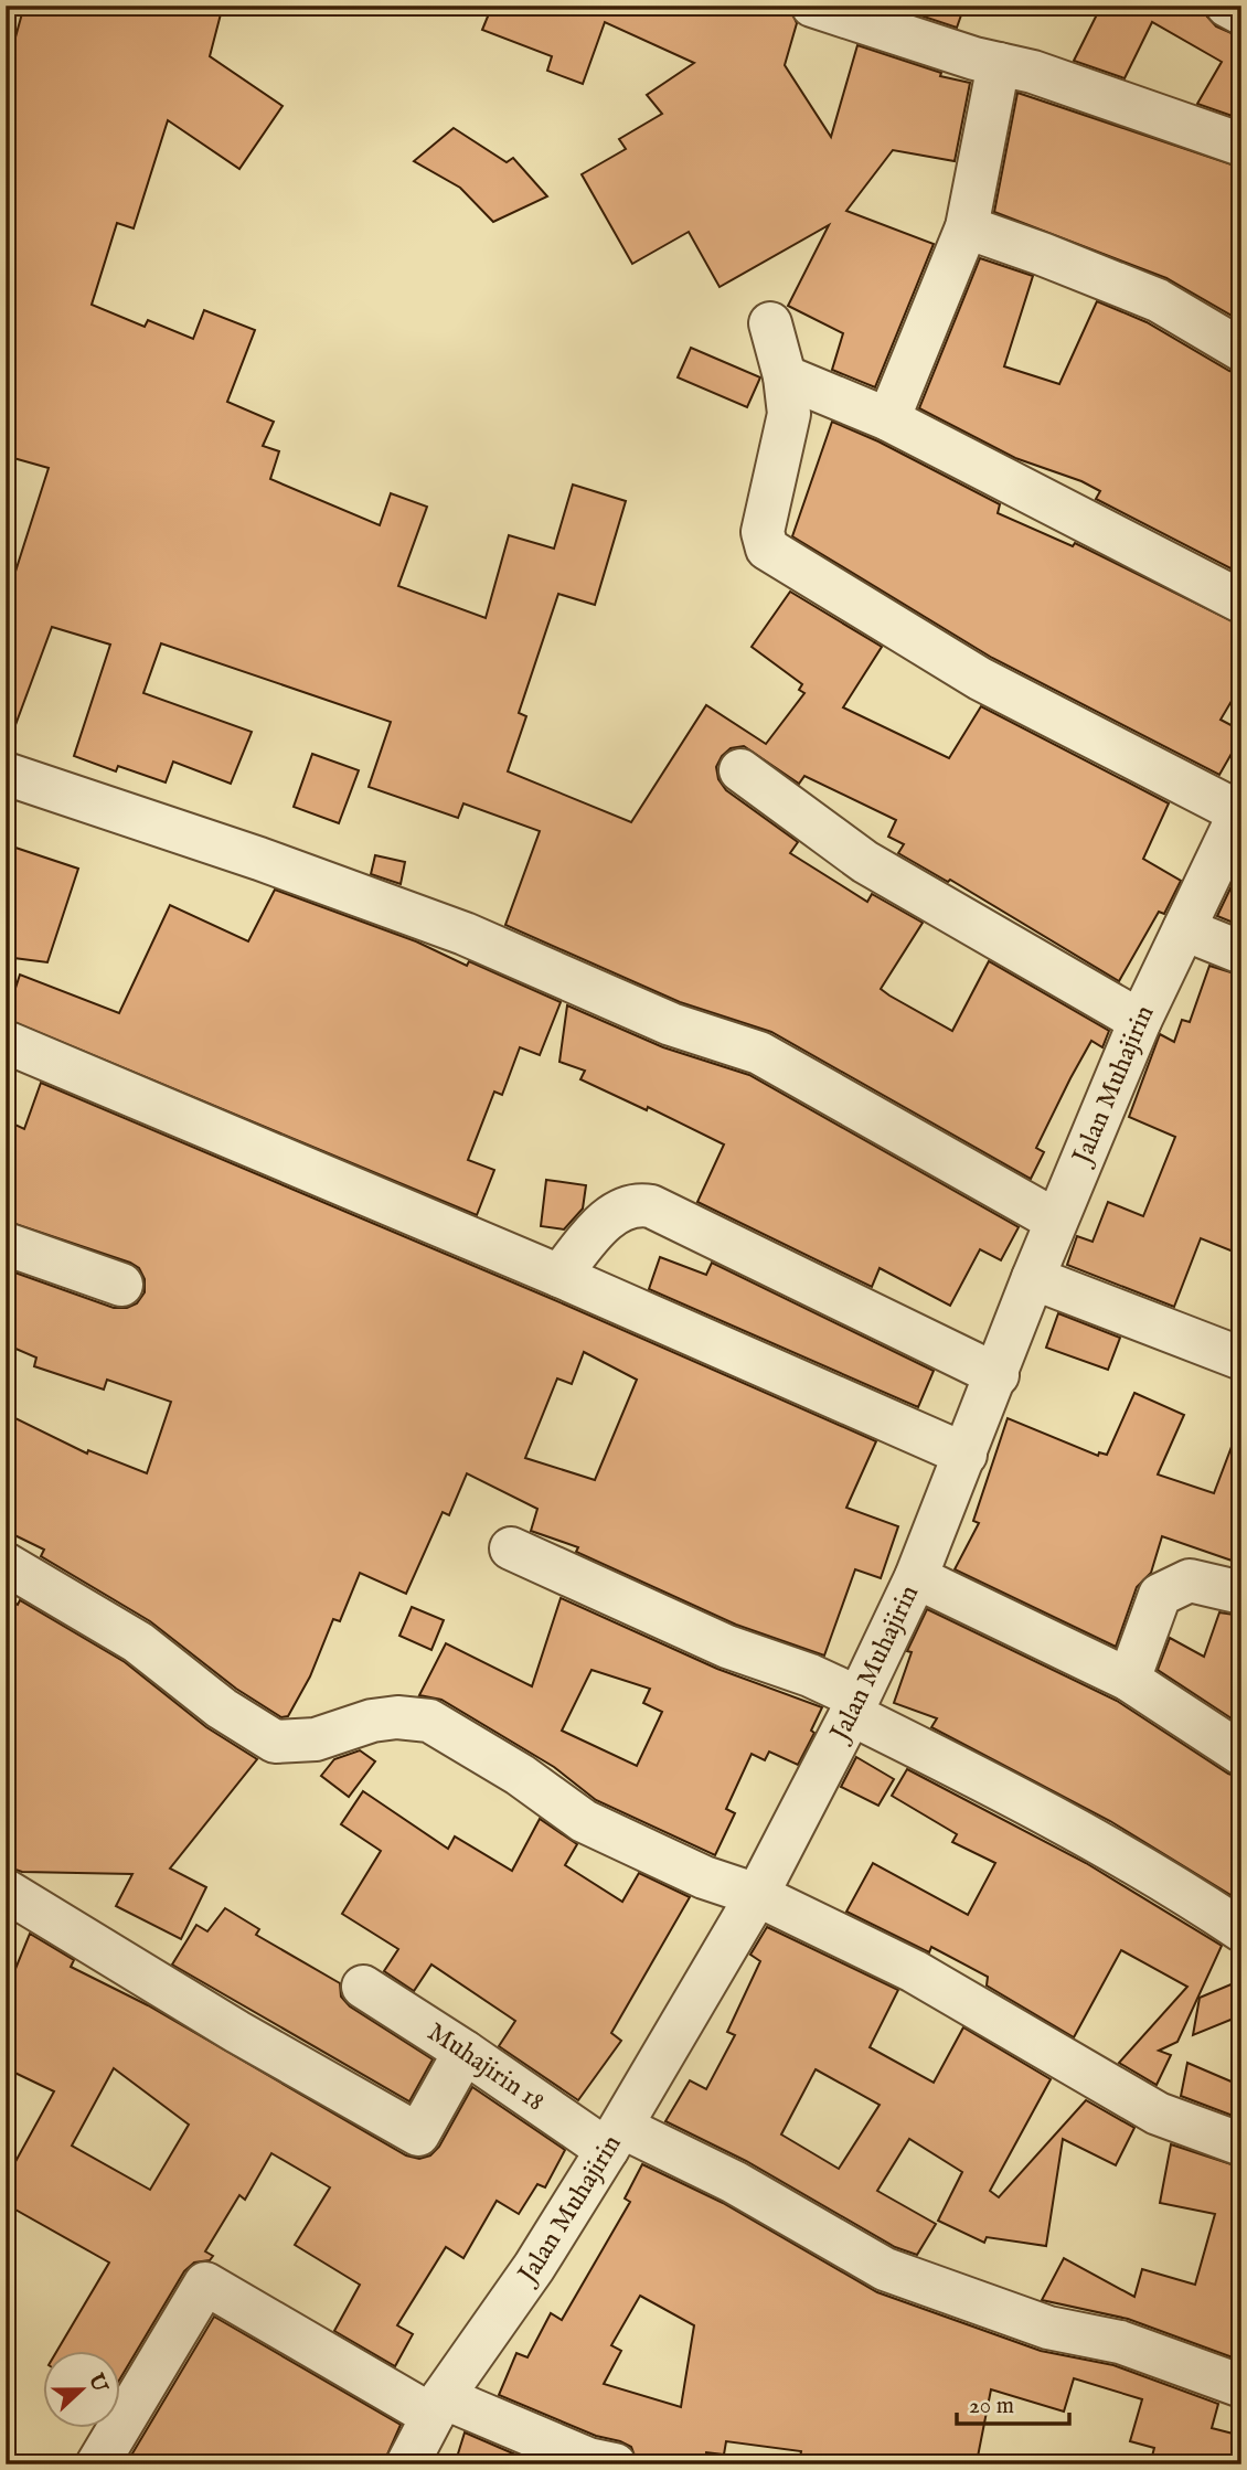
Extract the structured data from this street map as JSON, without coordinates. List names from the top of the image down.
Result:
{
  "streets": {
    "street": ["Jalan Muhajirin", "Muhajirin 18"]
  },
  "crossings": [
    ["Jalan Muhajirin", "Muhajirin 18"]
  ],
  "scale_bar": "20 m",
  "north": "right"
}
